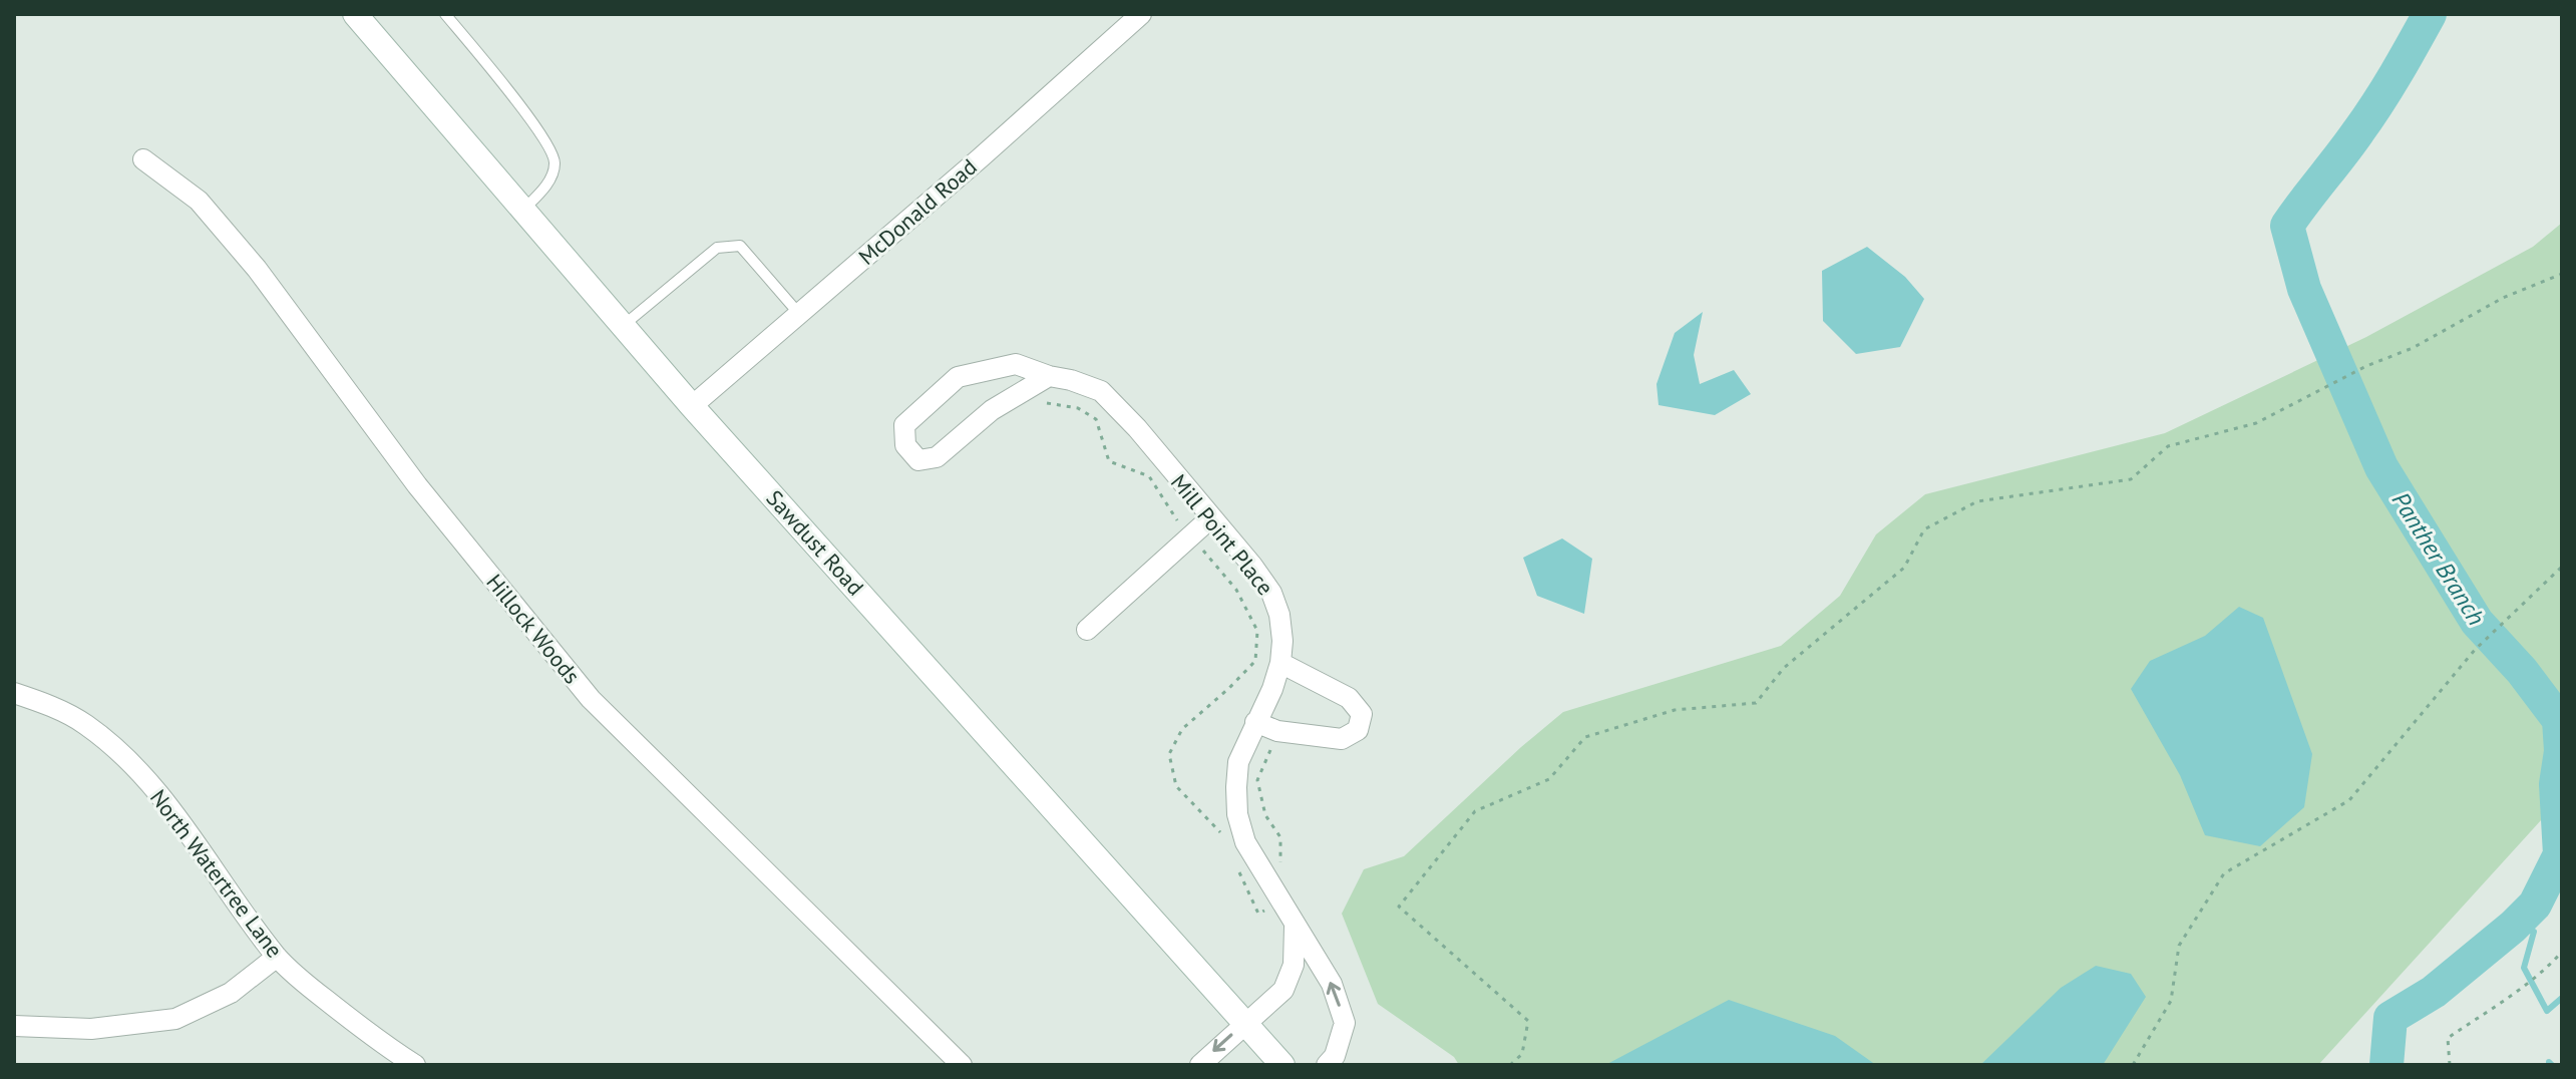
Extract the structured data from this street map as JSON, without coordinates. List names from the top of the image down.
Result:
{
  "streets": {
    "street": [
      "McDonald Road",
      "Mill Point Place",
      "Sawdust Road",
      "Hillock Woods",
      "North Watertree Lane"
    ]
  },
  "crossings": [
    ["McDonald Road", "Sawdust Road"]
  ],
  "water": ["Panther Branch"]
}
